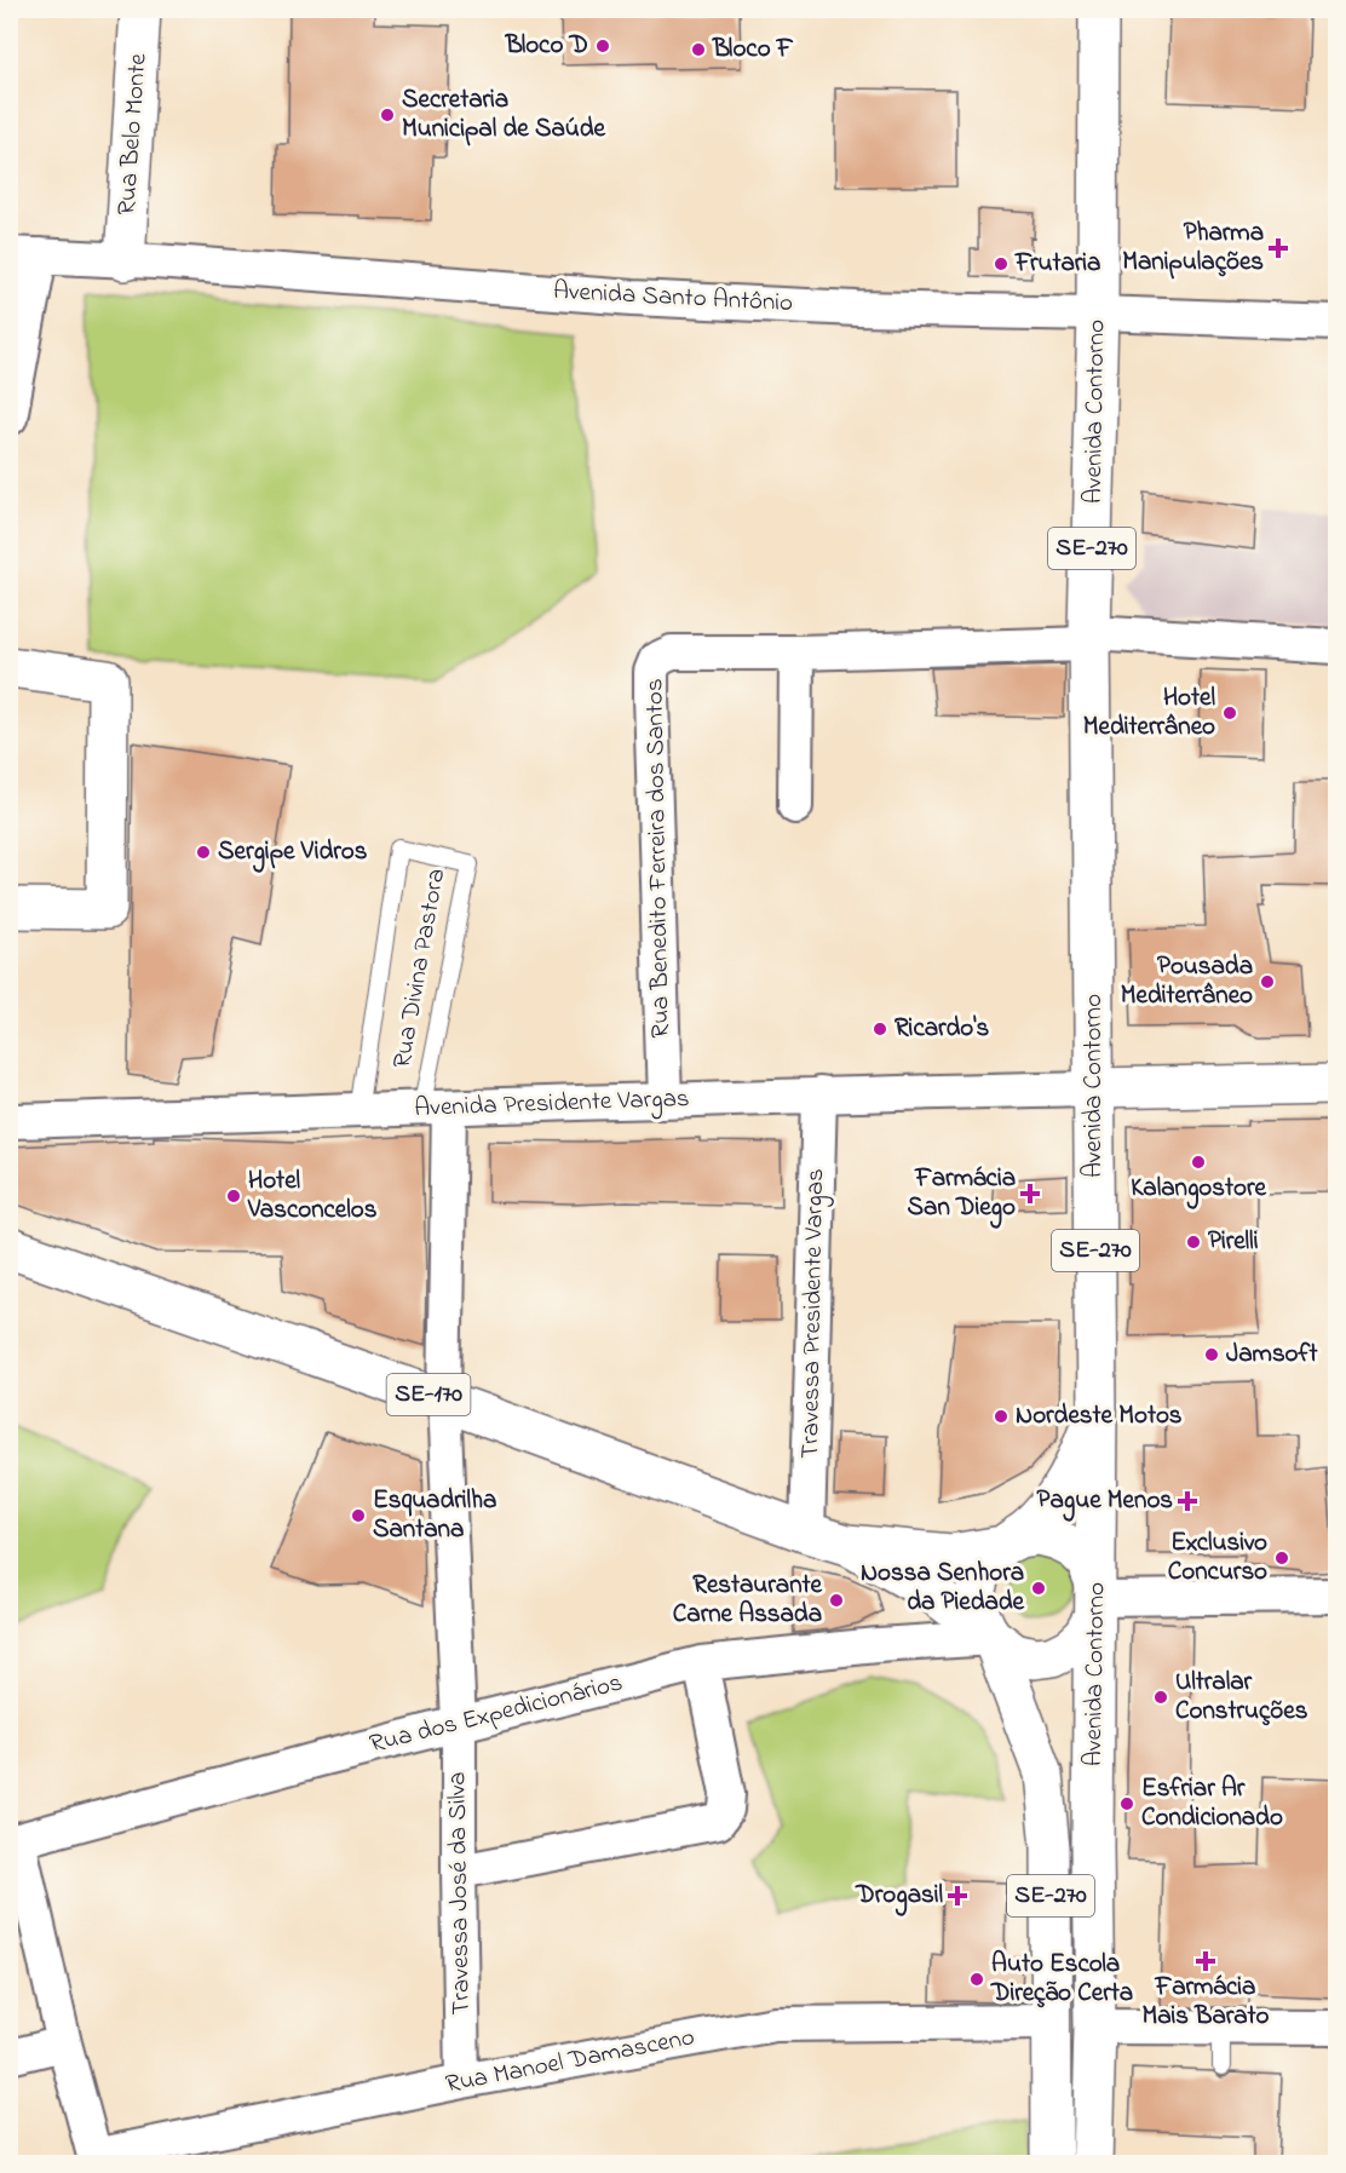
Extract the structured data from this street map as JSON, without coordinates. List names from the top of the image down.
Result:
{
  "streets": {
    "main road": [
      "Rua Belo Monte",
      "Avenida Contorno",
      "SE-270",
      "SE-170"
    ],
    "street": [
      "Avenida Santo Antônio",
      "Rua Benedito Ferreira dos Santos",
      "Avenida Presidente Vargas",
      "Travessa Presidente Vargas",
      "Rua dos Expedicionários",
      "Travessa José da Silva",
      "Rua Manoel Damasceno"
    ],
    "lane": ["Rua Divina Pastora"]
  },
  "crossings": [
    ["Rua Belo Monte", "Avenida Santo Antônio"],
    ["Avenida Santo Antônio", "Avenida Contorno"],
    ["Avenida Contorno", "Rua Benedito Ferreira dos Santos"],
    ["Avenida Contorno", "Avenida Presidente Vargas"],
    ["Avenida Contorno", "Rua dos Expedicionários"],
    ["Avenida Contorno", "Rua Manoel Damasceno"],
    ["Rua Benedito Ferreira dos Santos", "Avenida Presidente Vargas"],
    ["Rua Divina Pastora", "Avenida Presidente Vargas"],
    ["Rua Divina Pastora", "Travessa José da Silva"],
    ["Avenida Presidente Vargas", "Travessa Presidente Vargas"],
    ["Avenida Presidente Vargas", "Travessa José da Silva"],
    ["Travessa Presidente Vargas", "SE-170"],
    ["SE-170", "Travessa José da Silva"],
    ["Rua dos Expedicionários", "Travessa José da Silva"],
    ["Travessa José da Silva", "Rua Manoel Damasceno"]
  ],
  "places": {
    "other": [
      "Bloco D",
      "Bloco F",
      "Secretaria Municipal de Saúde",
      "Frutaria",
      "Hotel Mediterrâneo",
      "Sergipe Vidros",
      "Pousada Mediterrâneo",
      "Ricardo's",
      "Kalangostore",
      "Hotel Vasconcelos",
      "Pirelli",
      "Jamsoft",
      "Nordeste Motos",
      "Esquadrilha Santana",
      "Exclusivo Concurso",
      "Nossa Senhora da Piedade",
      "Restaurante Carne Assada",
      "Ultralar Construções",
      "Esfriar Ar Condicionado",
      "Auto Escola Direção Certa"
    ],
    "health": [
      "Pharma Manipulações",
      "Farmácia San Diego",
      "Pague Menos",
      "Drogasil",
      "Farmácia Mais Barato"
    ]
  }
}
